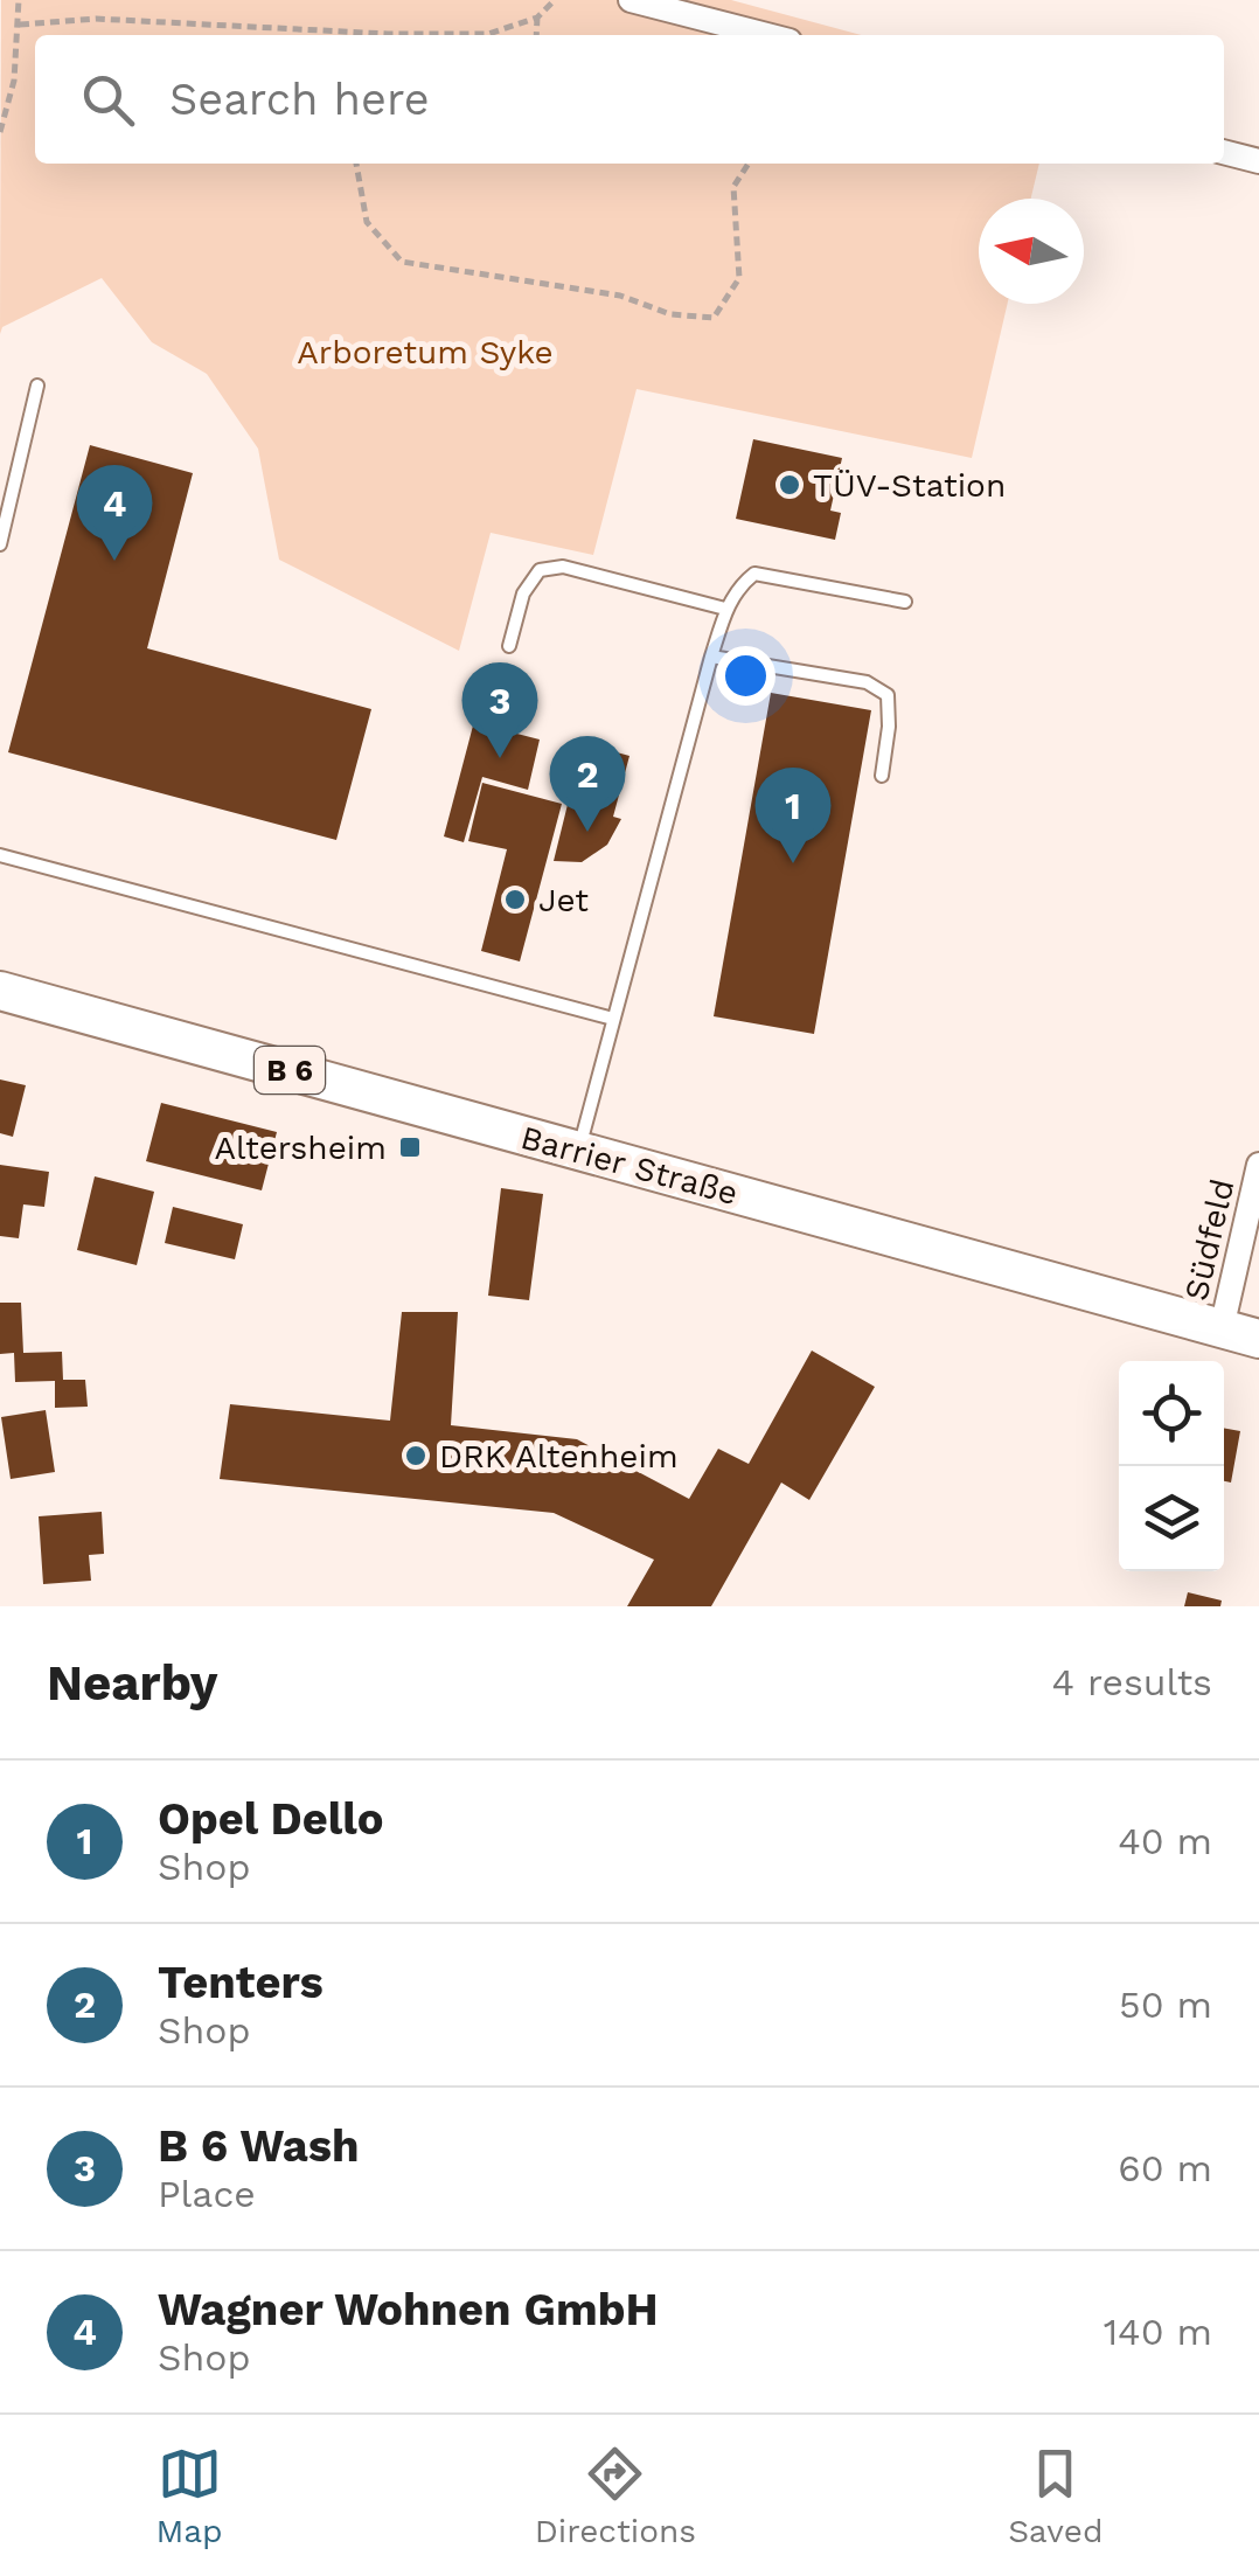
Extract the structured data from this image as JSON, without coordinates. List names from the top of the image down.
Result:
{
  "streets": {
    "main road": ["B 6", "Barrier Straße"],
    "street": ["Südfeld"]
  },
  "crossings": [
    ["Barrier Straße", "Südfeld"]
  ],
  "parks": ["Arboretum Syke"],
  "places": {
    "other": ["TÜV-Station", "Jet", "DRK Altenheim"],
    "transit": ["Altersheim"]
  },
  "north": "left",
  "page": {
    "search": "Search here",
    "pins": [
      "4",
      "3",
      "2",
      "1"
    ],
    "heading": ["Nearby", "4 results"],
    "list": [
      {
        "mark": "1",
        "name": "Opel Dello",
        "note": "Shop",
        "value": "40 m"
      },
      {
        "mark": "2",
        "name": "Tenters",
        "note": "Shop",
        "value": "50 m"
      },
      {
        "mark": "3",
        "name": "B 6 Wash",
        "note": "Place",
        "value": "60 m"
      },
      {
        "mark": "4",
        "name": "Wagner Wohnen GmbH",
        "note": "Shop",
        "value": "140 m"
      }
    ],
    "nav": ["Map", "Directions", "Saved"]
  }
}
